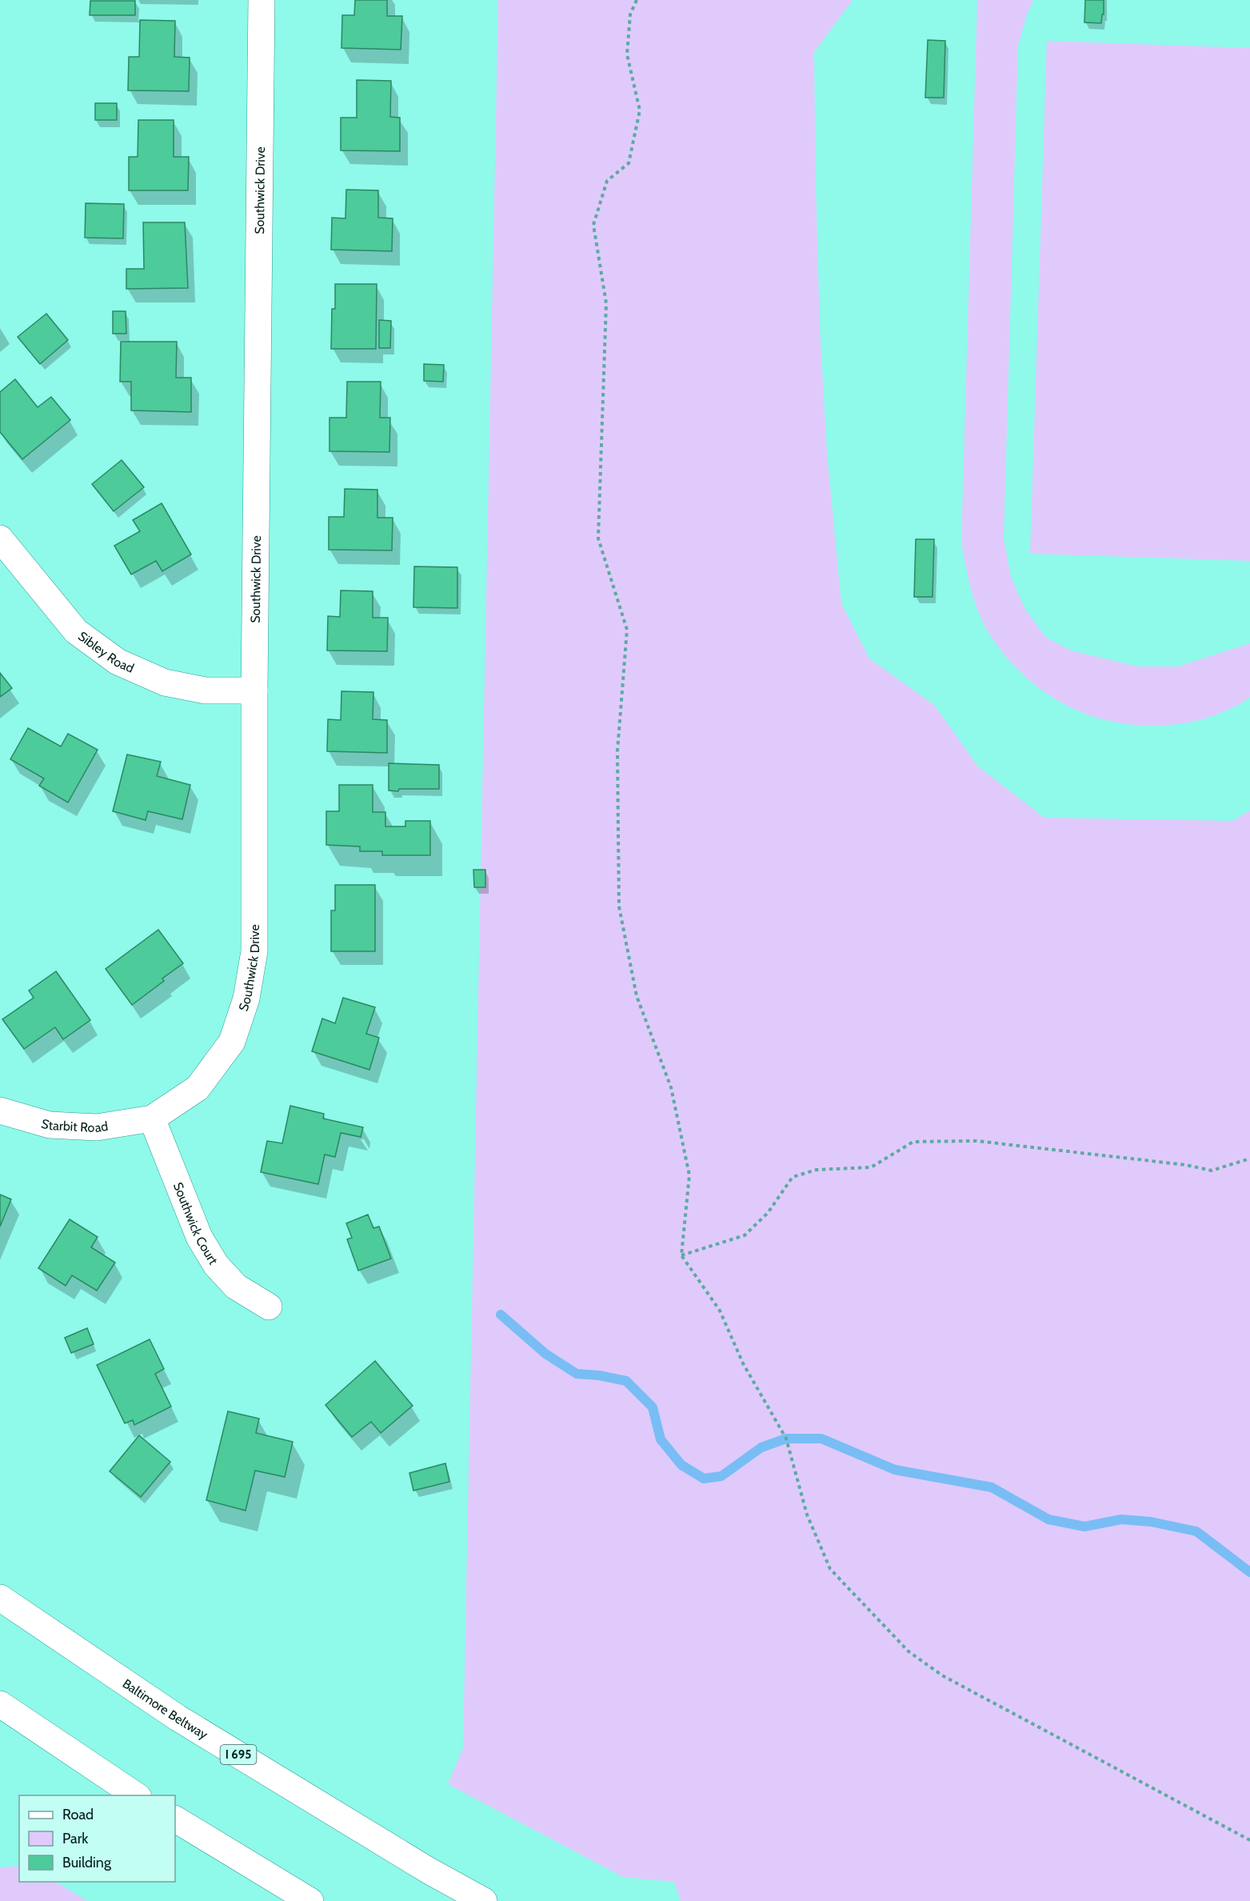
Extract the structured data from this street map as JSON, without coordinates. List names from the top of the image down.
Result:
{
  "streets": {
    "main road": [
      "Southwick Drive",
      "Sibley Road",
      "Starbit Road",
      "Southwick Court",
      "Baltimore Beltway",
      "I 695"
    ]
  },
  "crossings": [
    ["Southwick Drive", "Sibley Road"],
    ["Southwick Drive", "Starbit Road"],
    ["Southwick Drive", "Southwick Court"],
    ["Starbit Road", "Southwick Court"]
  ],
  "legend": ["Road", "Park", "Building"]
}
